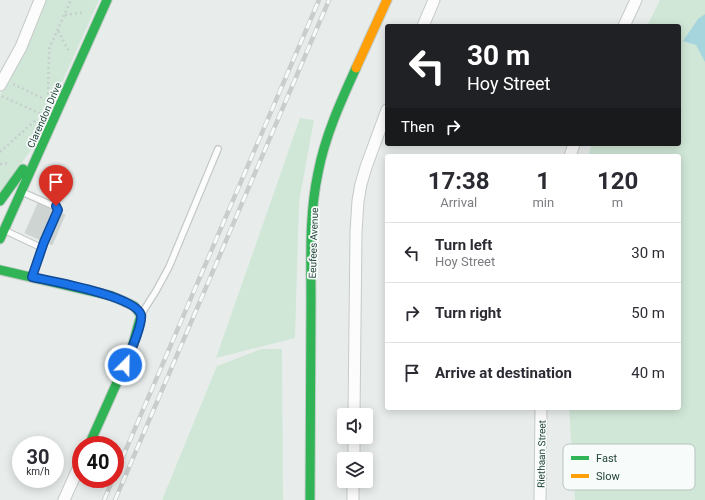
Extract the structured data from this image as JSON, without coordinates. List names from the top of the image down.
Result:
{
  "streets": {
    "street": ["Clarendon Drive", "Eeufees Avenue", "Riethaan Street"]
  },
  "legend": ["Fast", "Slow"],
  "page": {
    "turn": ["30 m", "Hoy Street"],
    "then": "Then",
    "eta": [
      "17:38",
      "Arrival",
      "1",
      "min",
      "120",
      "m"
    ],
    "list": [
      {
        "name": "Turn left",
        "note": "Hoy Street",
        "value": "30 m"
      },
      {
        "name": "Turn right",
        "value": "50 m"
      },
      {
        "name": "Arrive at destination",
        "value": "40 m"
      }
    ],
    "speed": "30 km/h",
    "limit": "40"
  }
}
